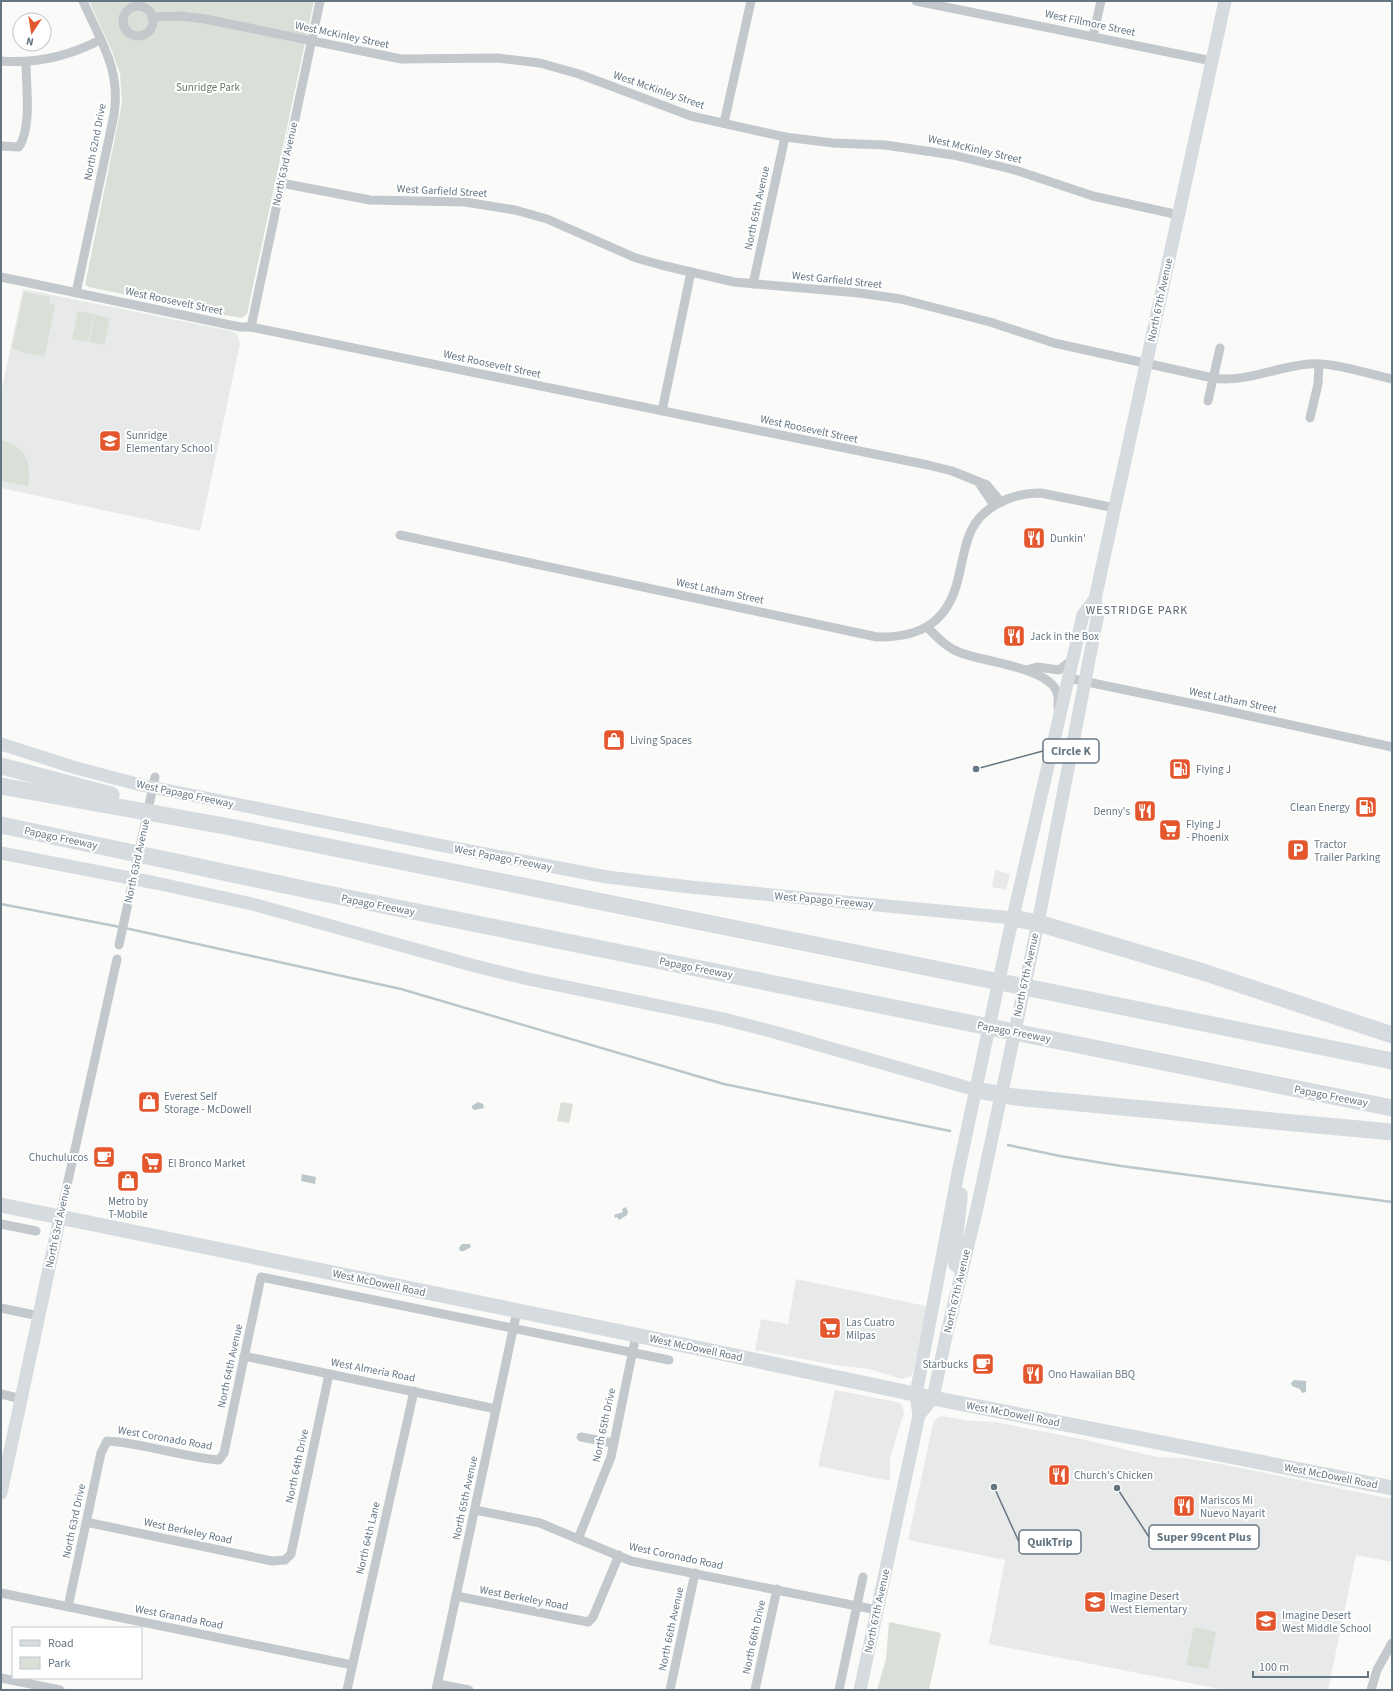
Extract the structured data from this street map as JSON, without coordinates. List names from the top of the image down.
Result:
{
  "streets": {
    "highway": ["Papago Freeway"],
    "main road": [
      "North 63rd Avenue",
      "North 67th Avenue",
      "West Papago Freeway",
      "West McDowell Road"
    ],
    "street": [
      "West Fillmore Street",
      "West McKinley Street",
      "North 62nd Drive",
      "West Garfield Street",
      "North 65th Avenue",
      "West Roosevelt Street",
      "West Latham Street",
      "North 64th Avenue",
      "West Almeria Road",
      "North 65th Drive",
      "West Coronado Road",
      "North 64th Drive",
      "North 63rd Drive",
      "West Berkeley Road",
      "North 64th Lane",
      "West Granada Road",
      "North 66th Avenue",
      "North 66th Drive"
    ]
  },
  "crossings": [
    ["West Fillmore Street", "North 67th Avenue"],
    ["West McKinley Street", "North 63rd Avenue"],
    ["West McKinley Street", "North 65th Avenue"],
    ["West McKinley Street", "North 67th Avenue"],
    ["North 62nd Drive", "West Roosevelt Street"],
    ["North 63rd Avenue", "West Garfield Street"],
    ["North 63rd Avenue", "West Roosevelt Street"],
    ["North 63rd Avenue", "West McDowell Road"],
    ["West Garfield Street", "North 65th Avenue"],
    ["West Garfield Street", "North 67th Avenue"],
    ["North 65th Avenue", "West McDowell Road"],
    ["North 65th Avenue", "West Almeria Road"],
    ["North 65th Avenue", "West Coronado Road"],
    ["North 65th Avenue", "West Berkeley Road"],
    ["North 67th Avenue", "West Latham Street"],
    ["North 67th Avenue", "West Papago Freeway"],
    ["North 67th Avenue", "West McDowell Road"],
    ["North 67th Avenue", "West Coronado Road"],
    ["West McDowell Road", "North 64th Avenue"],
    ["West McDowell Road", "North 65th Drive"],
    ["North 64th Avenue", "West Almeria Road"],
    ["North 64th Avenue", "West Coronado Road"],
    ["West Almeria Road", "North 64th Drive"],
    ["West Almeria Road", "North 64th Lane"],
    ["North 65th Drive", "West Coronado Road"],
    ["West Coronado Road", "North 63rd Drive"],
    ["West Coronado Road", "West Berkeley Road"],
    ["West Coronado Road", "North 66th Avenue"],
    ["West Coronado Road", "North 66th Drive"],
    ["North 64th Drive", "West Berkeley Road"],
    ["North 63rd Drive", "West Berkeley Road"],
    ["North 63rd Drive", "West Granada Road"],
    ["North 64th Lane", "West Granada Road"]
  ],
  "districts": ["WESTRIDGE PARK"],
  "parks": ["Sunridge Park"],
  "places": {
    "school or university": ["Sunridge Elementary School", "Imagine Desert West Elementary", "Imagine Desert West Middle School"],
    "restaurant": [
      "Dunkin'",
      "Jack in the Box",
      "Denny's",
      "Ono Hawaiian BBQ",
      "Church's Chicken",
      "Mariscos Mi Nuevo Nayarit"
    ],
    "shop": ["Living Spaces", "Everest Self Storage - McDowell", "Metro by T-Mobile"],
    "other": ["Circle K", "QuikTrip", "Super 99cent Plus"],
    "fuel station": ["Flying J", "Clean Energy"],
    "supermarket": ["Flying J - Phoenix", "El Bronco Market", "Las Cuatro Milpas"],
    "parking": ["Tractor Trailer Parking"],
    "cafe": ["Chuchulucos", "Starbucks"]
  },
  "legend": ["Road", "Park"],
  "scale_bar": "100 m",
  "north": "bottom"
}
